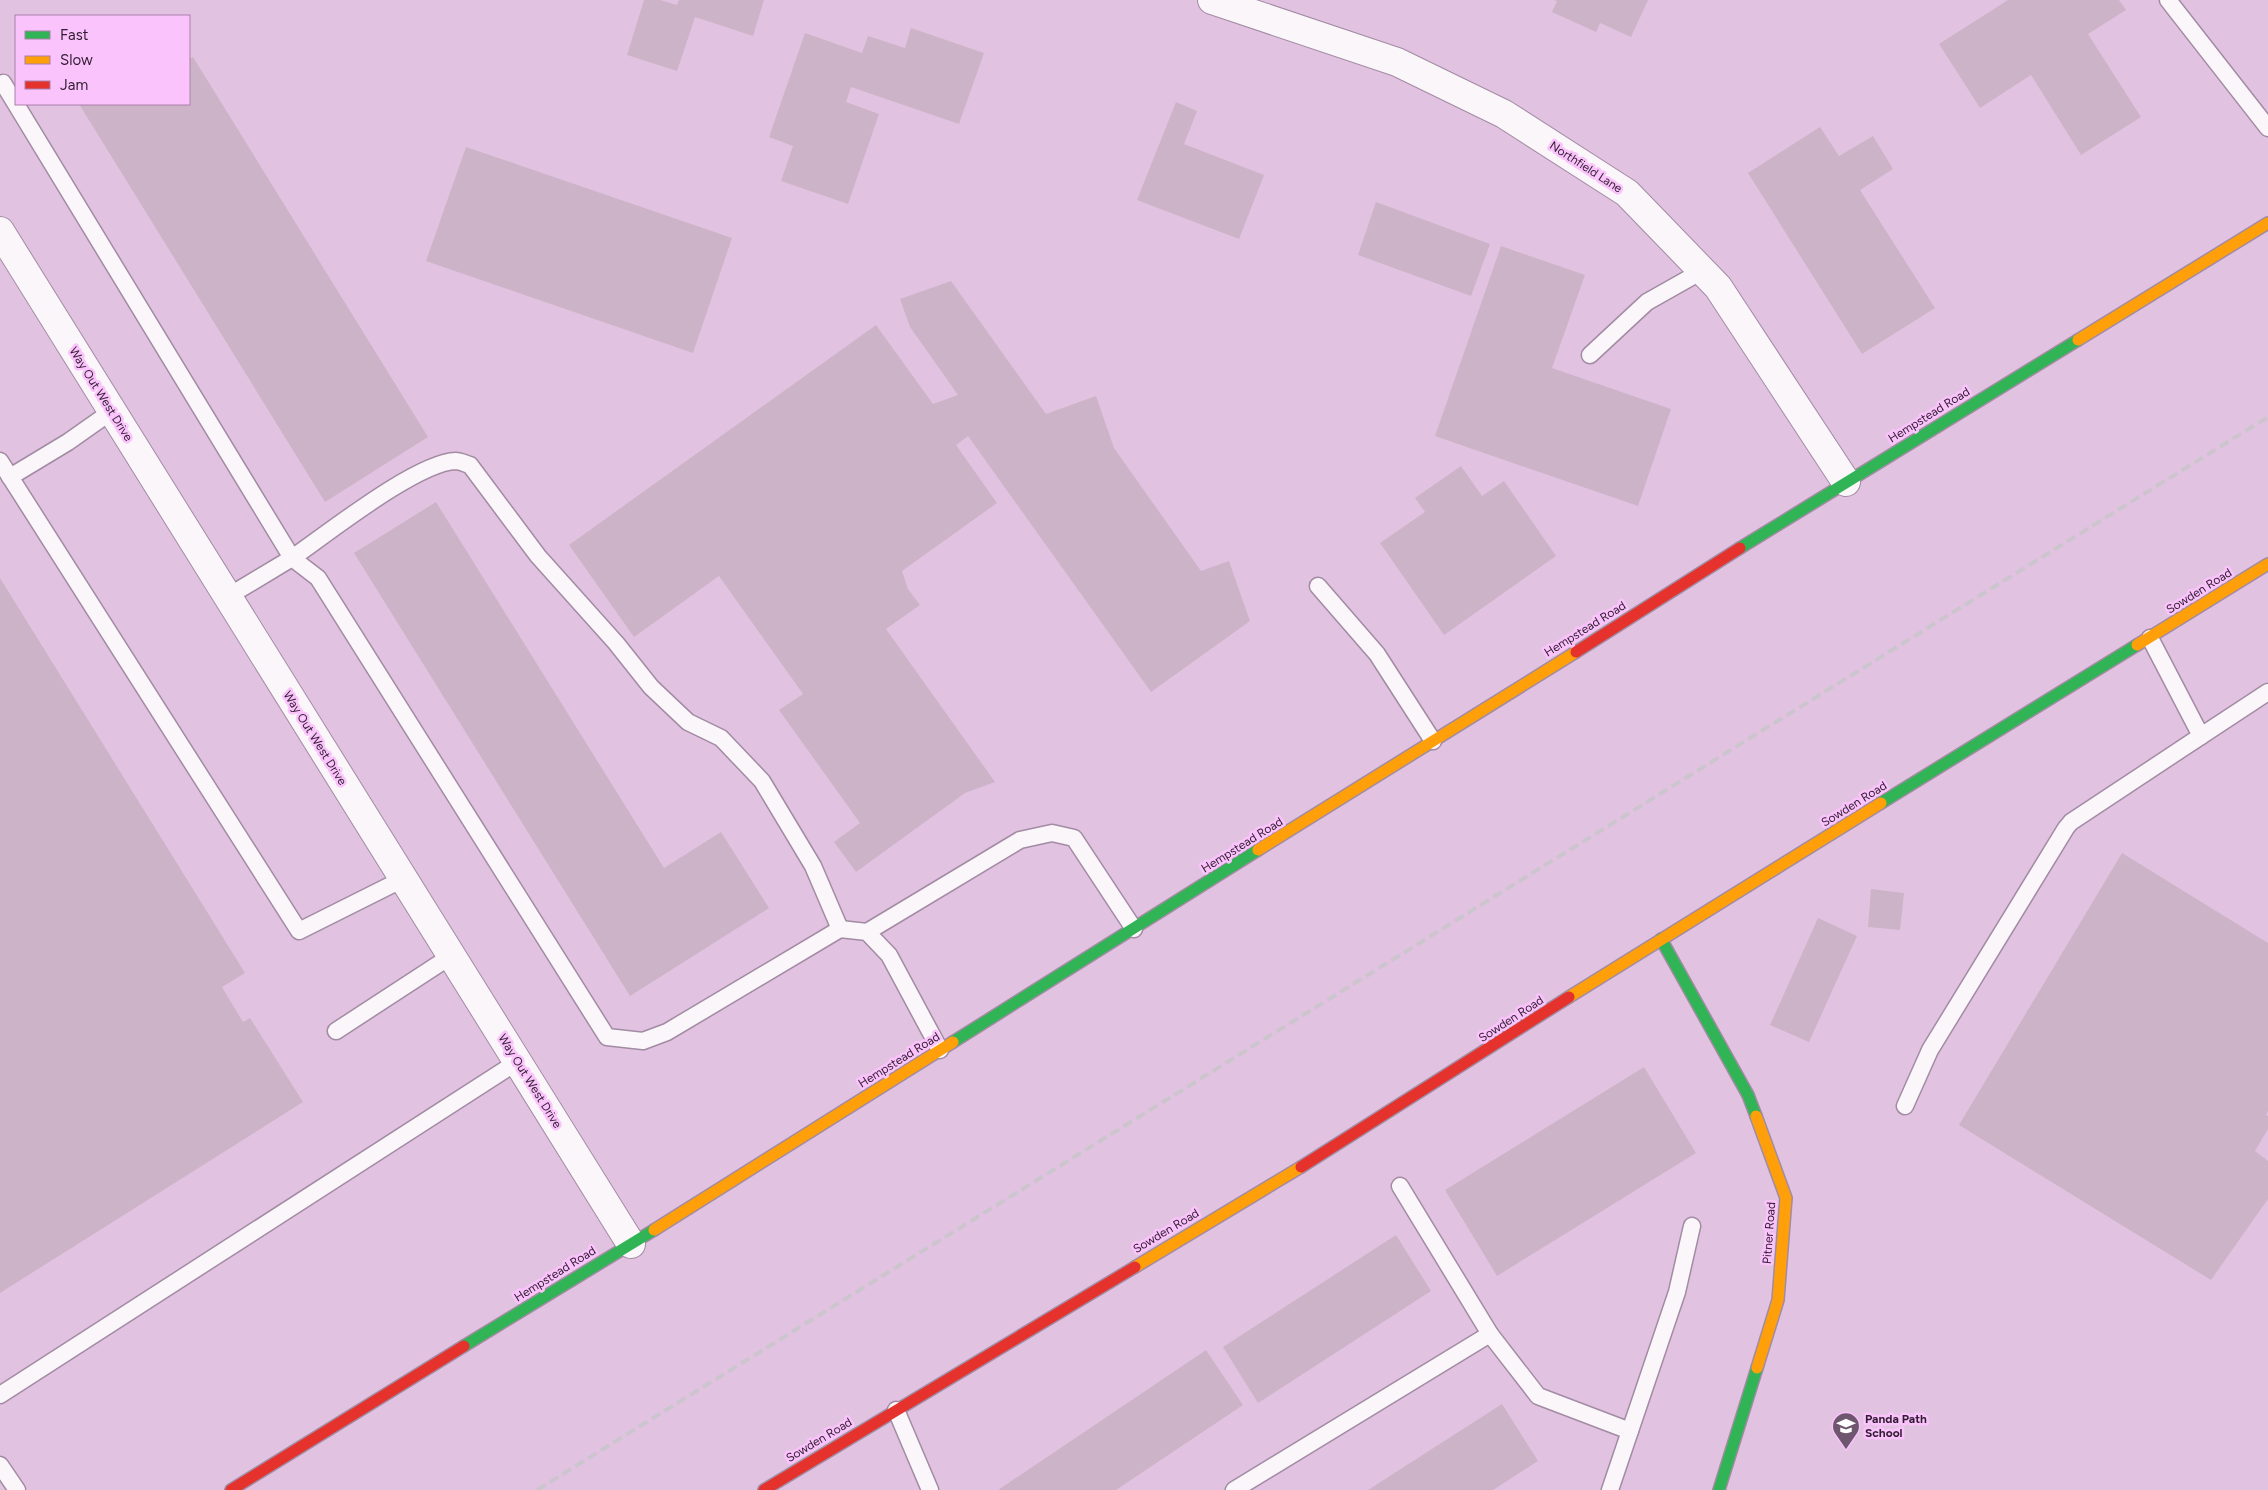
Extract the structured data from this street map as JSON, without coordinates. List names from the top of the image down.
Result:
{
  "streets": {
    "main road": ["Hempstead Road", "Sowden Road", "Pitner Road"],
    "street": ["Northfield Lane", "Way Out West Drive"]
  },
  "crossings": [
    ["Northfield Lane", "Hempstead Road"],
    ["Way Out West Drive", "Hempstead Road"],
    ["Sowden Road", "Pitner Road"]
  ],
  "places": {
    "school or university": ["Panda Path School"]
  },
  "legend": ["Fast", "Slow", "Jam"]
}
